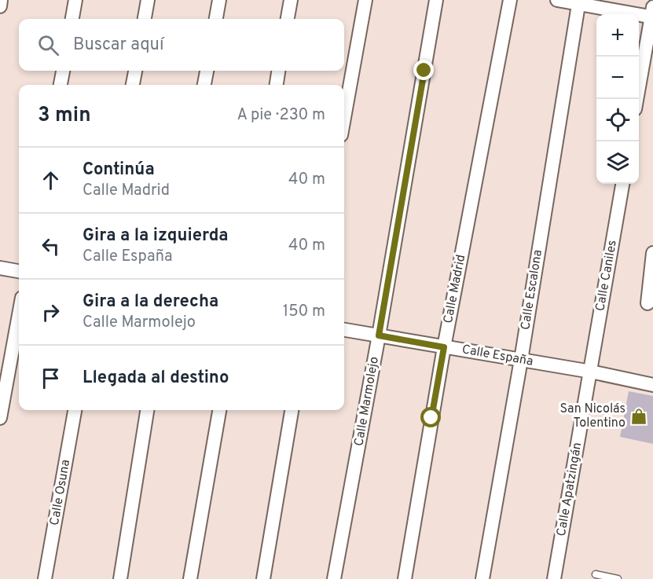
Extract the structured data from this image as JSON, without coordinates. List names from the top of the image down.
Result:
{
  "streets": {
    "street": [
      "Calle Caniles",
      "Calle Madrid",
      "Calle Escalona",
      "Calle España",
      "Calle Marmolejo",
      "Calle Apatzingán",
      "Calle Osuna"
    ]
  },
  "crossings": [
    ["Calle Caniles", "Calle España"],
    ["Calle Caniles", "Calle Apatzingán"],
    ["Calle Madrid", "Calle España"],
    ["Calle Escalona", "Calle España"],
    ["Calle España", "Calle Marmolejo"],
    ["Calle España", "Calle Apatzingán"]
  ],
  "places": {
    "shop": ["San Nicolás Tolentino"]
  },
  "page": {
    "map_buttons": ["+", "−"],
    "search": "Buscar aquí",
    "heading": ["3 min", "A pie · 230 m"],
    "list": [
      ["Continúa", "Calle Madrid", "40 m"],
      ["Gira a la izquierda", "Calle España", "40 m"],
      ["Gira a la derecha", "Calle Marmolejo", "150 m"],
      "Llegada al destino"
    ]
  }
}
